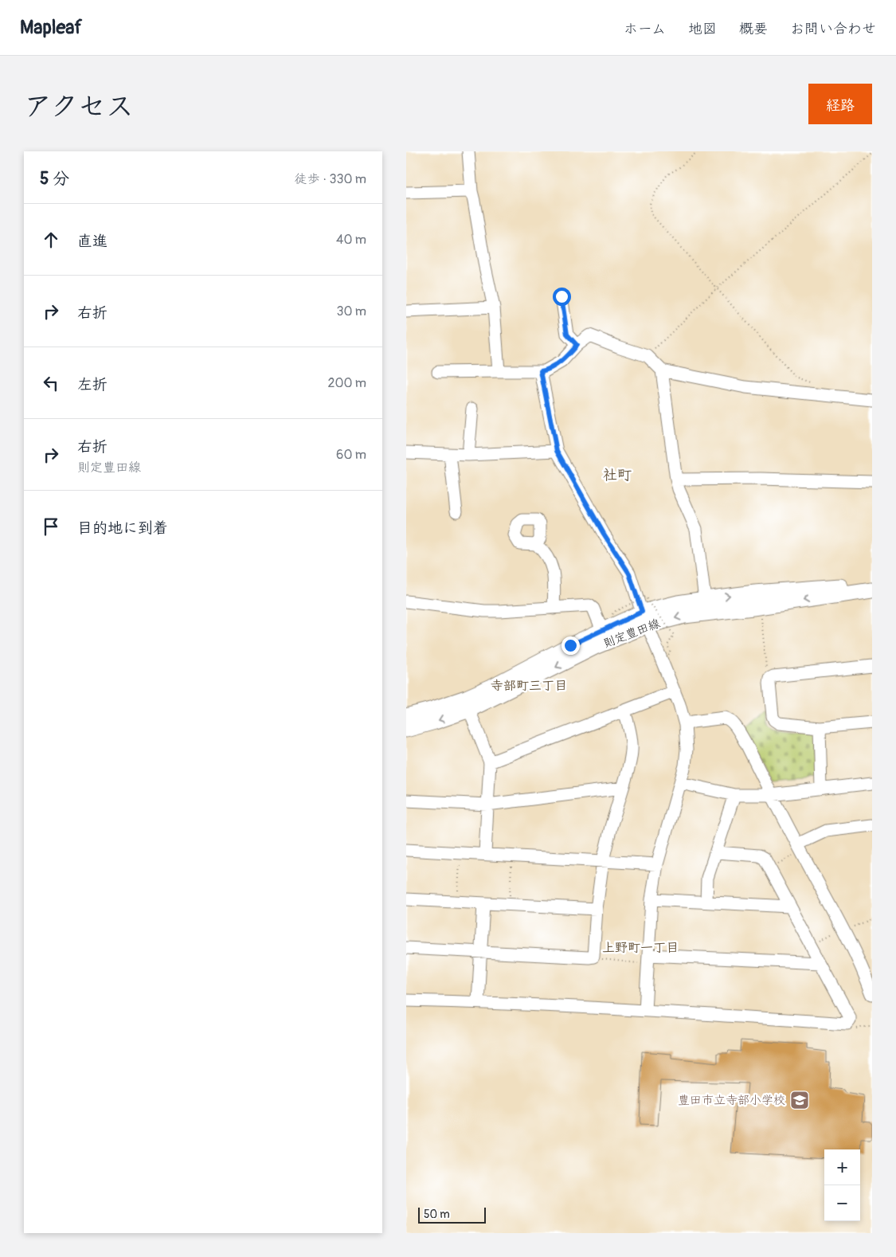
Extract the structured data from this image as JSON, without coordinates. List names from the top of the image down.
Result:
{
  "streets": {
    "main road": ["則定豊田線"]
  },
  "districts": ["社町", "寺部町三丁目", "上野町一丁目"],
  "places": {
    "school or university": ["豊田市立寺部小学校"]
  },
  "scale_bar": "50 m",
  "page": {
    "header": "Mapleaf",
    "nav": [
      "ホーム",
      "地図",
      "概要",
      "お問い合わせ"
    ],
    "title": "アクセス",
    "buttons": "経路",
    "heading": ["5 分", "徒歩 · 330 m"],
    "list": [
      ["直進", "40 m"],
      ["右折", "30 m"],
      ["左折", "200 m"],
      ["右折", "則定豊田線", "60 m"],
      "目的地に到着"
    ],
    "map_buttons": ["+", "−"],
    "scale": "50 m"
  }
}
